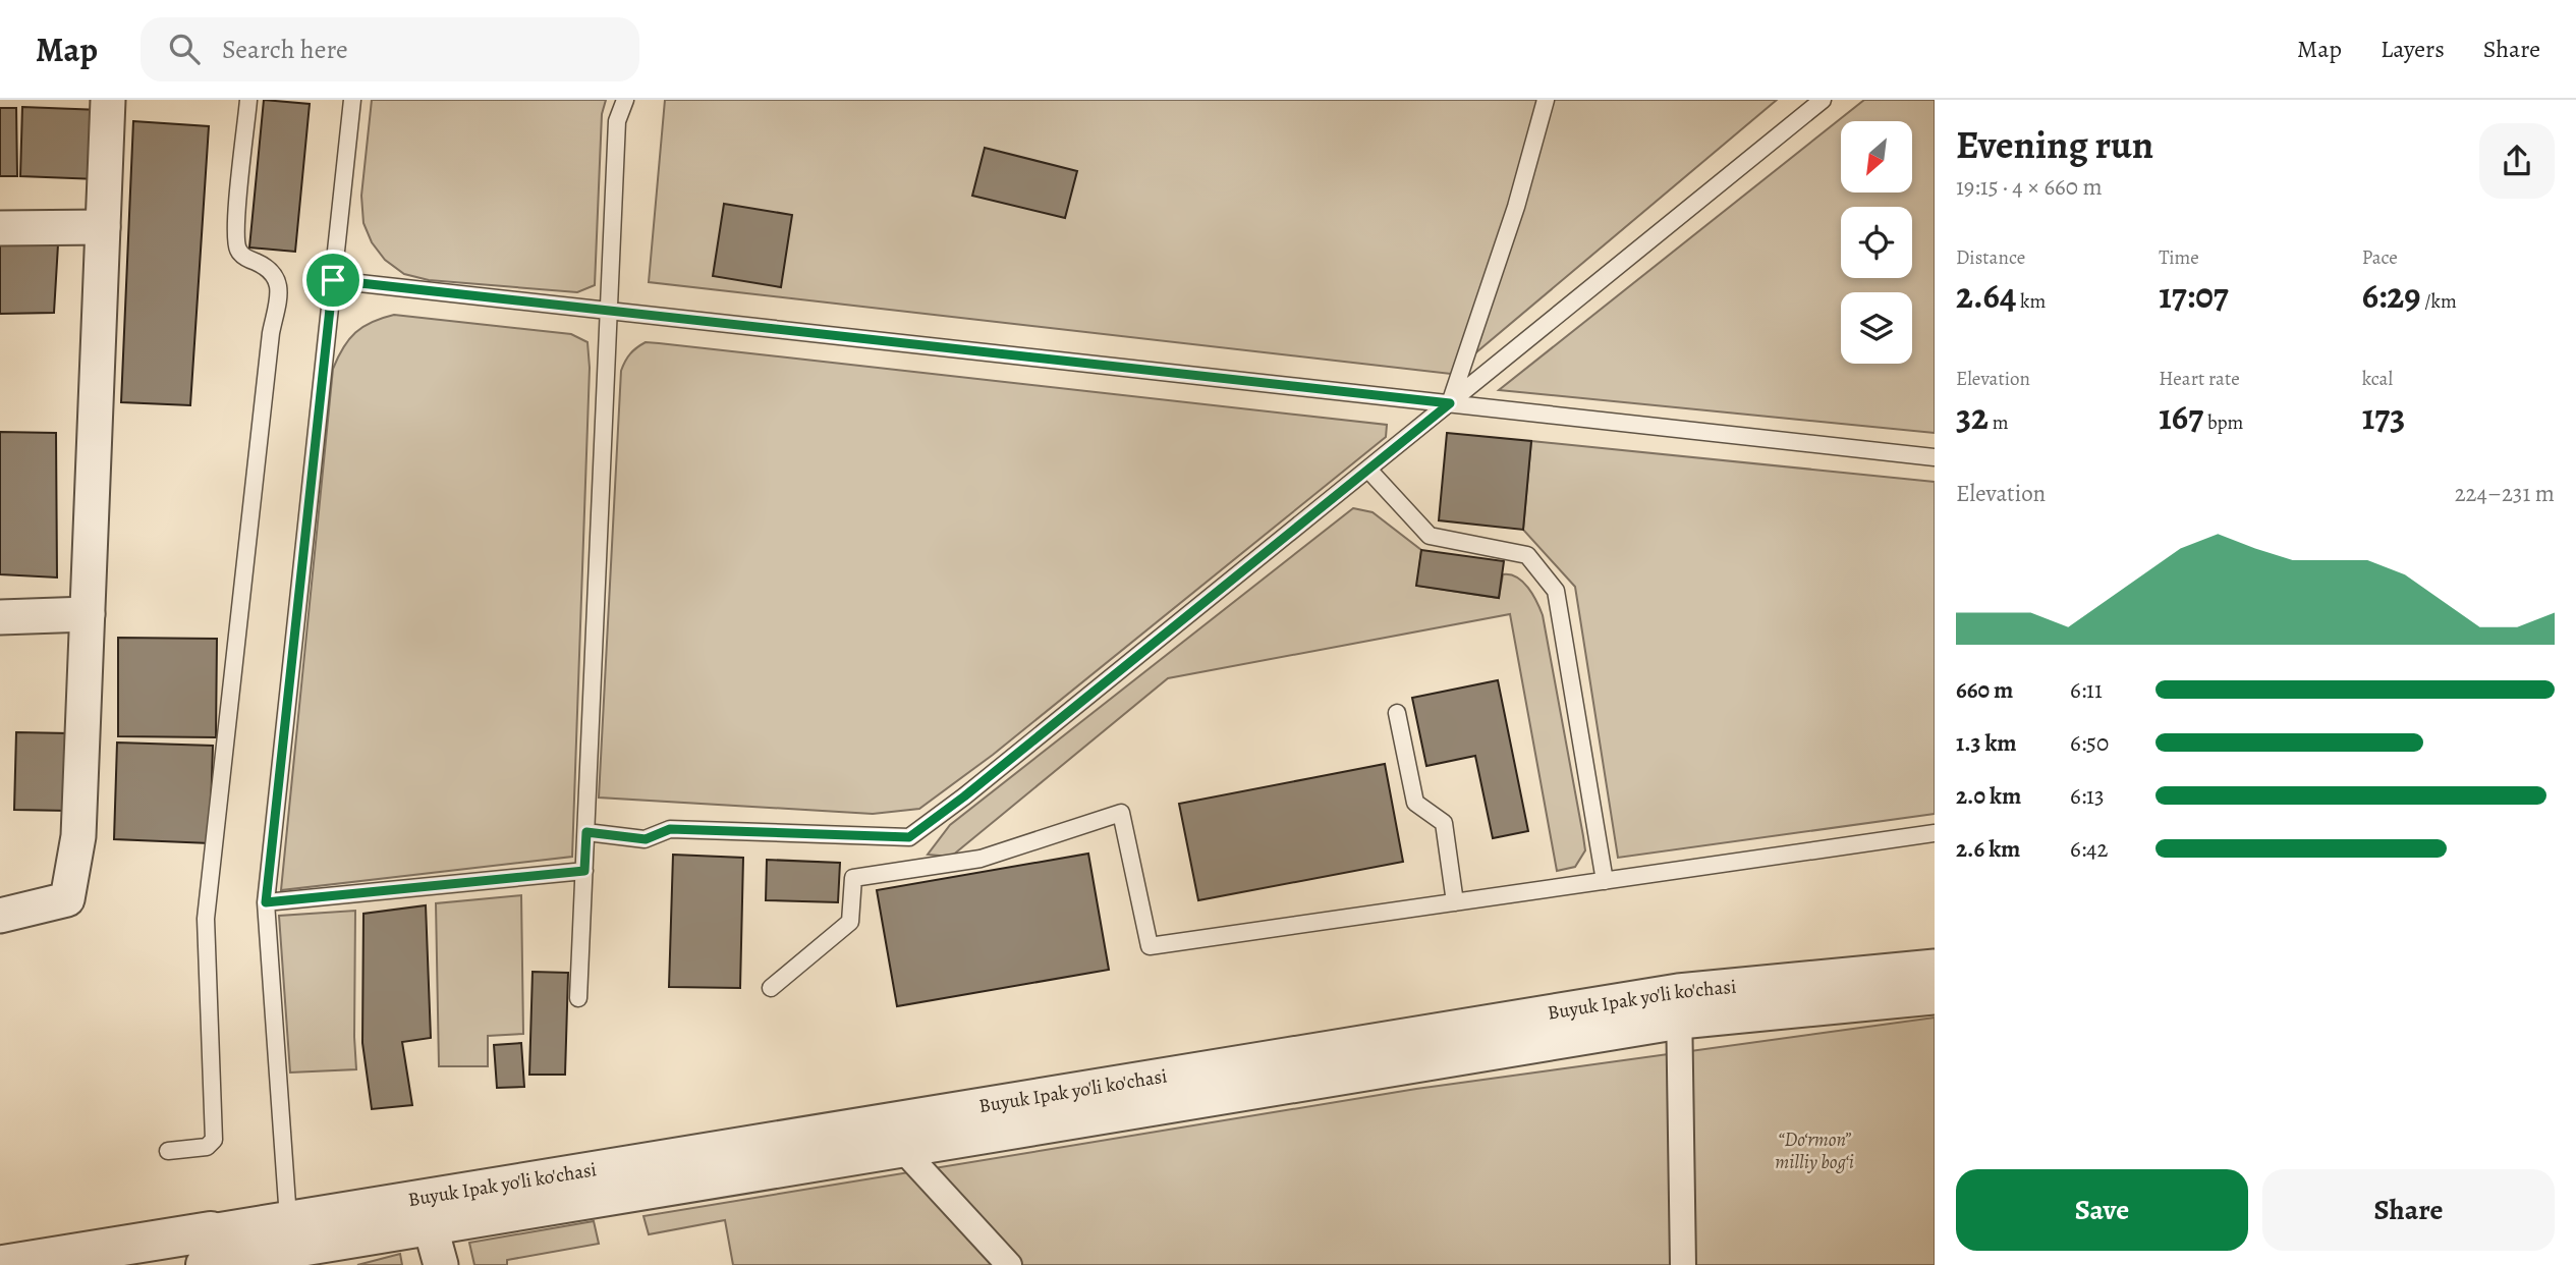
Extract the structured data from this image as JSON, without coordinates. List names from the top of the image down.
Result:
{
  "streets": {
    "street": ["Buyuk Ipak yo'li ko'chasi"]
  },
  "parks": ["“Do‘rmon” milliy bog‘i"],
  "north": "bottom left",
  "page": {
    "header": "Map",
    "search": "Search here",
    "nav": ["Map", "Layers", "Share"],
    "heading": ["Evening run", "19:15 · 4 × 660 m"],
    "stats": [
      ["Distance", "2.64 km"],
      ["Time", "17:07"],
      ["Pace", "6:29 /km"],
      ["Elevation", "32 m"],
      ["Heart rate", "167 bpm"],
      ["kcal", "173"]
    ],
    "chart": ["Elevation", "224–231 m"],
    "list": [
      {
        "name": "660 m",
        "note": "6:11"
      },
      {
        "name": "1.3 km",
        "note": "6:50"
      },
      {
        "name": "2.0 km",
        "note": "6:13"
      },
      {
        "name": "2.6 km",
        "note": "6:42"
      }
    ],
    "buttons": ["Save", "Share"]
  }
}
